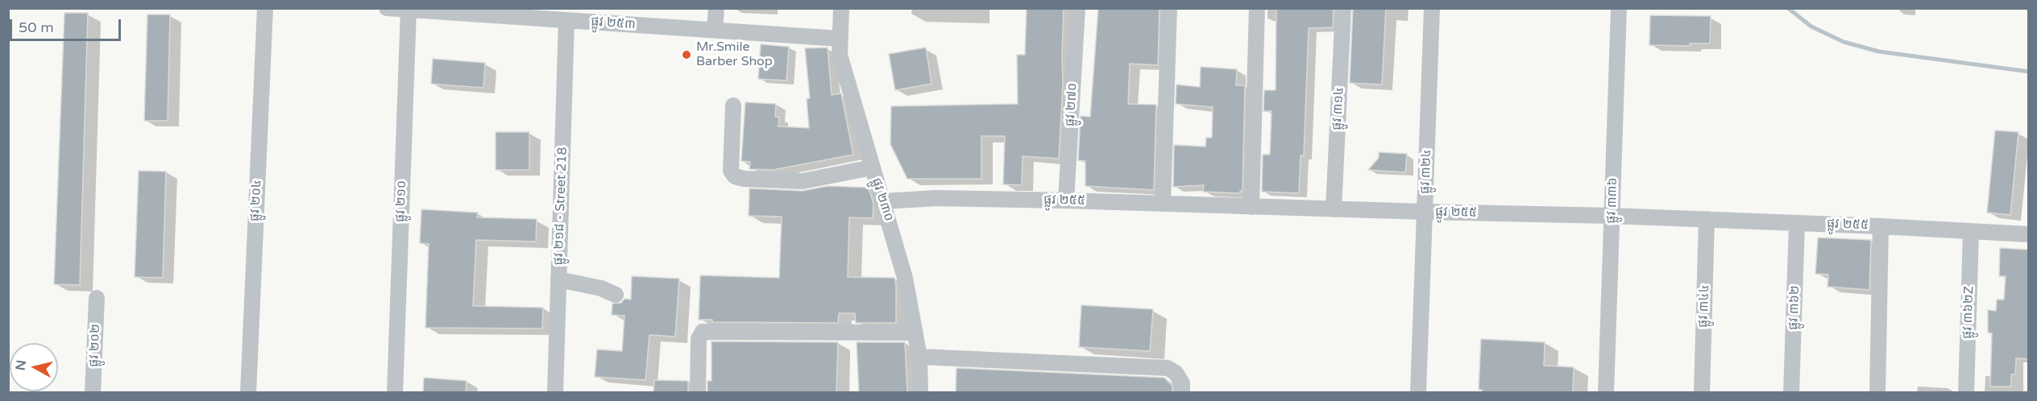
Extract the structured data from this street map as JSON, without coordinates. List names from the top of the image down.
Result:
{
  "streets": {
    "street": [
      "ផ្លូវ ២៥៣",
      "ផ្លូវ ២៧០",
      "ផ្លូវ ៣១៤",
      "ផ្លូវ ៣២៤",
      "ផ្លូវ ២៣០",
      "ផ្លូវ ២០៤",
      "ផ្លូវ ២៥៥",
      "ផ្លូវ ៣៣៦",
      "ផ្លូវ ២១០",
      "ផ្លូវ ២១៨ - Street 218",
      "ផ្លូវ ៣៤៤",
      "ផ្លូវ ៣៦២",
      "ផ្លូវ ៣៦២Z",
      "ផ្លូវ ២០២"
    ]
  },
  "crossings": [
    ["ផ្លូវ ២៥៣", "ផ្លូវ ២៣០"],
    ["ផ្លូវ ២៥៣", "ផ្លូវ ២១០"],
    ["ផ្លូវ ២៥៣", "ផ្លូវ ២១៨ - Street 218"],
    ["ផ្លូវ ២៧០", "ផ្លូវ ២៥៥"],
    ["ផ្លូវ ៣១៤", "ផ្លូវ ២៥៥"],
    ["ផ្លូវ ៣២៤", "ផ្លូវ ២៥៥"],
    ["ផ្លូវ ២៣០", "ផ្លូវ ២៥៥"],
    ["ផ្លូវ ២៥៥", "ផ្លូវ ៣៣៦"],
    ["ផ្លូវ ២៥៥", "ផ្លូវ ៣៤៤"],
    ["ផ្លូវ ២៥៥", "ផ្លូវ ៣៦២"],
    ["ផ្លូវ ២៥៥", "ផ្លូវ ៣៦២Z"]
  ],
  "places": ["Mr.Smile Barber Shop"],
  "scale_bar": "50 m",
  "north": "left"
}
